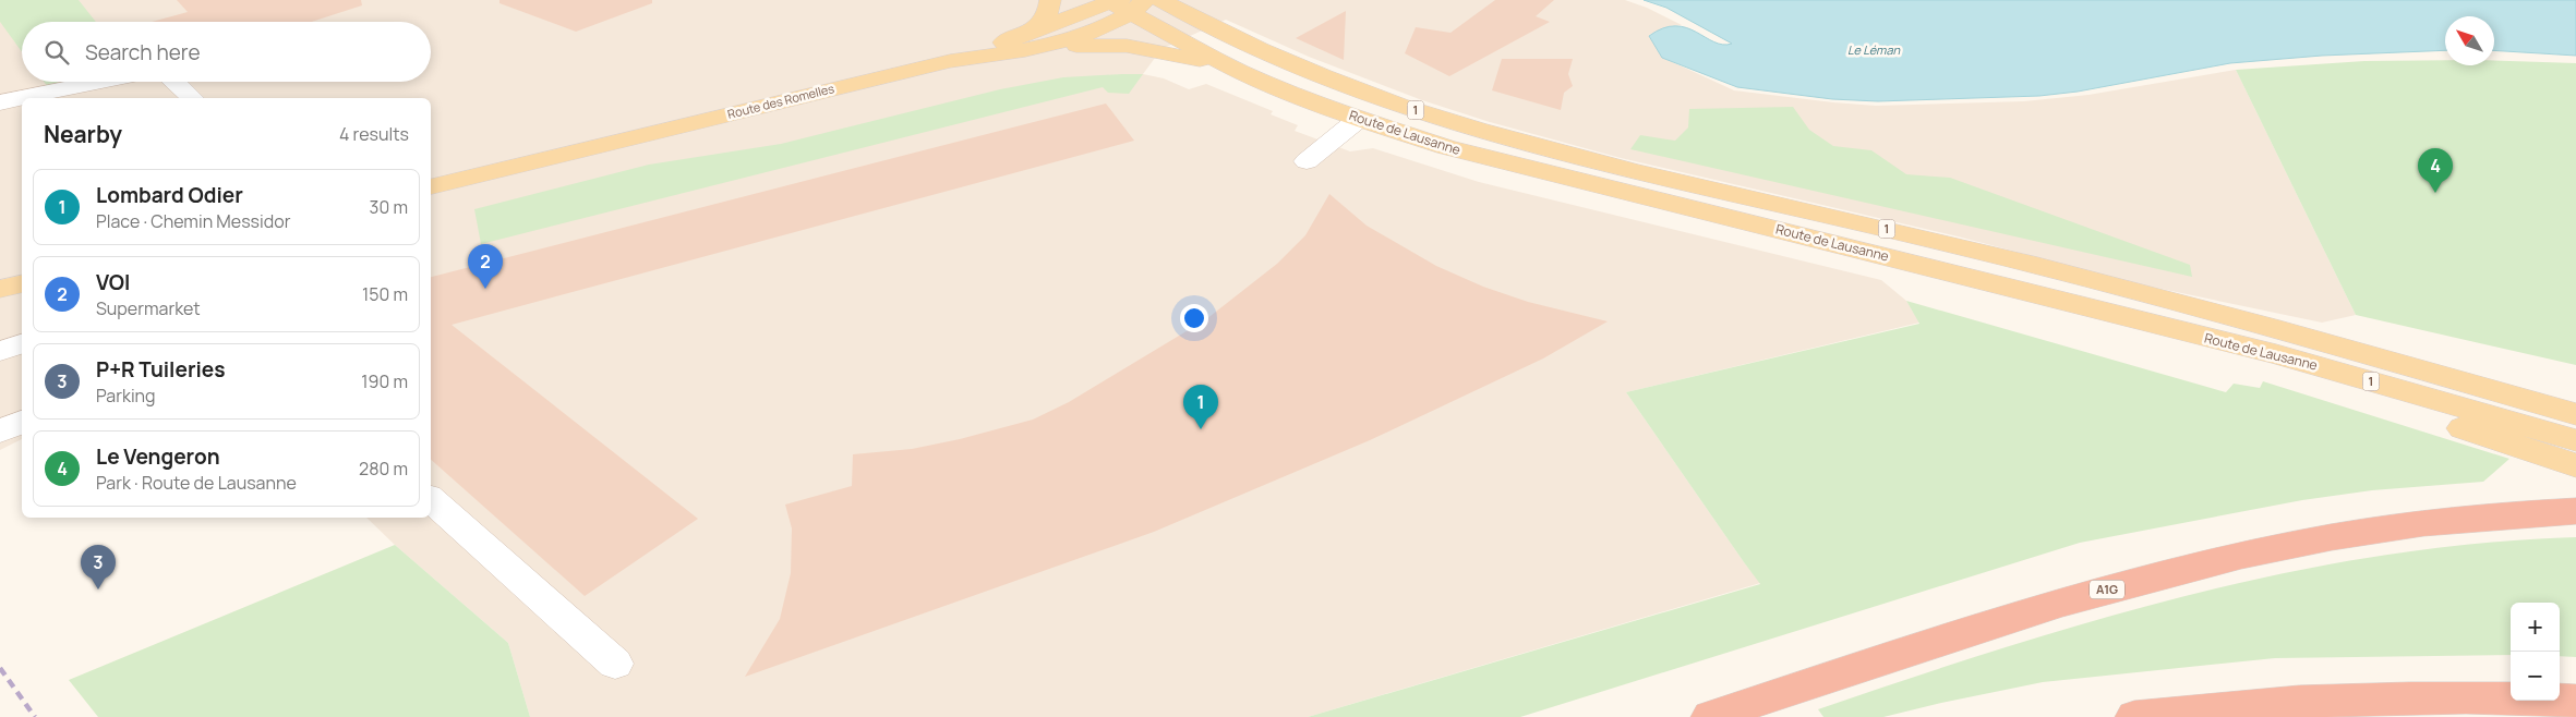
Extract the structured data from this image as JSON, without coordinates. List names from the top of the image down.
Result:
{
  "streets": {
    "highway": ["A1G"],
    "main road": ["Route des Romelles", "1", "Route de Lausanne"]
  },
  "crossings": [
    ["Route des Romelles", "Route de Lausanne"]
  ],
  "water": ["Le Léman"],
  "north": "top left",
  "page": {
    "search": "Search here",
    "heading": ["Nearby", "4 results"],
    "pins": [
      "4",
      "2",
      "1",
      "3"
    ],
    "list": [
      {
        "mark": "1",
        "name": "Lombard Odier",
        "note": "Place · Chemin Messidor",
        "value": "30 m"
      },
      {
        "mark": "2",
        "name": "VOI",
        "note": "Supermarket",
        "value": "150 m"
      },
      {
        "mark": "3",
        "name": "P+R Tuileries",
        "note": "Parking",
        "value": "190 m"
      },
      {
        "mark": "4",
        "name": "Le Vengeron",
        "note": "Park · Route de Lausanne",
        "value": "280 m"
      }
    ],
    "map_buttons": ["+", "−"]
  }
}
